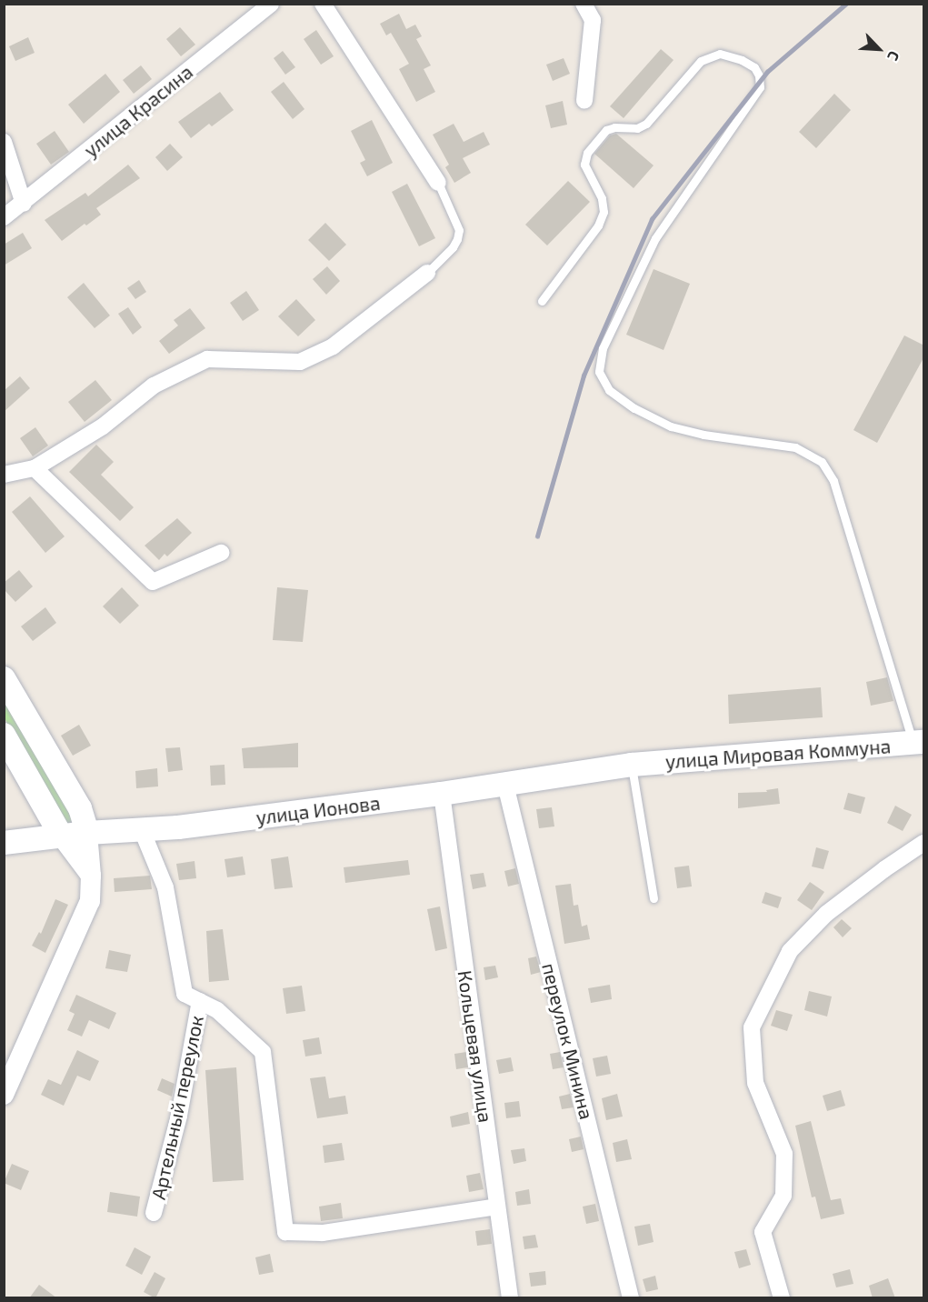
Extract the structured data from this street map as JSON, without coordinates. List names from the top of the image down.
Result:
{
  "streets": {
    "main road": ["улица Мировая Коммуна", "улица Ионова"],
    "street": [
      "улица Красина",
      "переулок Минина",
      "Кольцевая улица",
      "Артельный переулок"
    ]
  },
  "crossings": [
    ["улица Мировая Коммуна", "улица Ионова"],
    ["улица Ионова", "переулок Минина"],
    ["улица Ионова", "Кольцевая улица"],
    ["улица Ионова", "Артельный переулок"],
    ["Кольцевая улица", "Артельный переулок"]
  ],
  "north": "bottom right"
}
